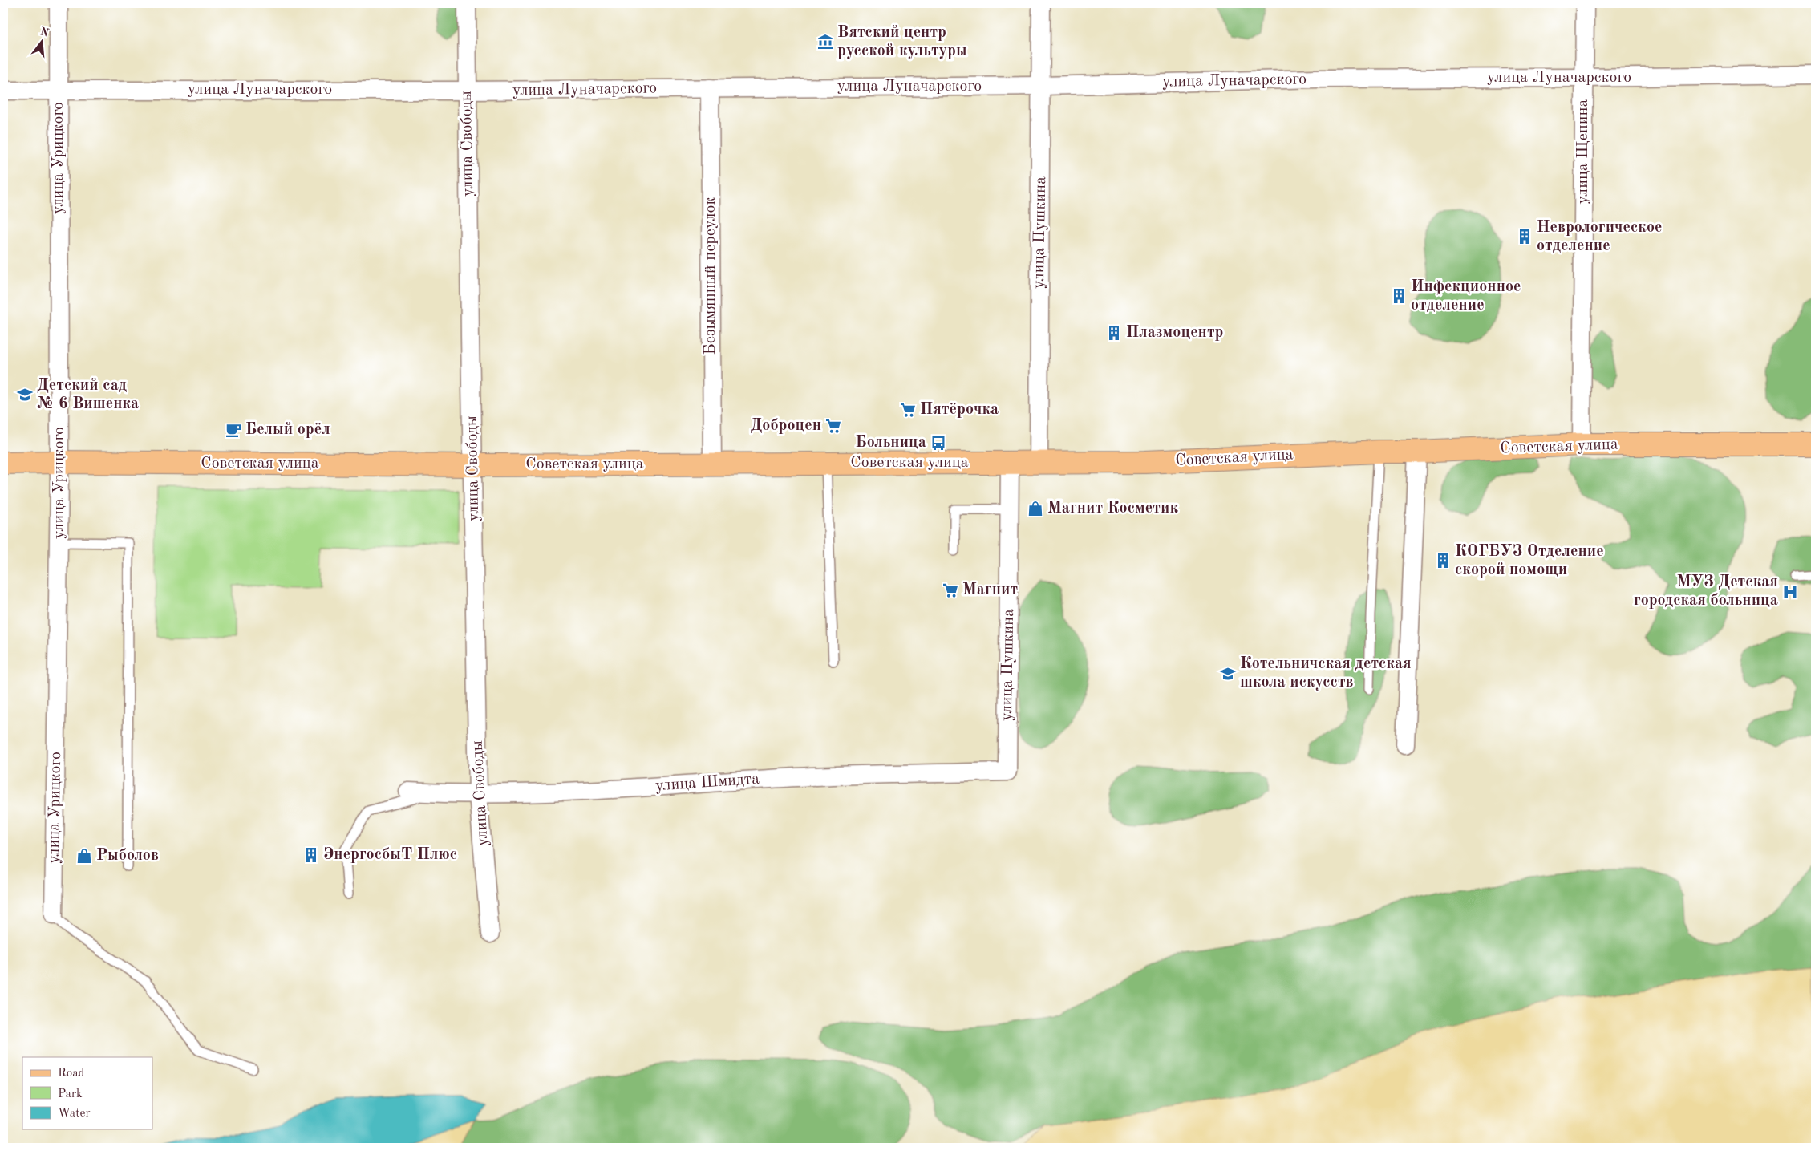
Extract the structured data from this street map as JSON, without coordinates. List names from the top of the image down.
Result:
{
  "streets": {
    "main road": ["Советская улица"],
    "street": [
      "улица Луначарского",
      "улица Свободы",
      "улица Щепина",
      "улица Урицкого",
      "улица Пушкина",
      "Безымянный переулок",
      "улица Шмидта"
    ]
  },
  "crossings": [
    ["улица Луначарского", "улица Свободы"],
    ["улица Луначарского", "улица Щепина"],
    ["улица Луначарского", "улица Урицкого"],
    ["улица Луначарского", "улица Пушкина"],
    ["улица Луначарского", "Безымянный переулок"],
    ["улица Свободы", "Советская улица"],
    ["улица Свободы", "улица Шмидта"],
    ["улица Щепина", "Советская улица"],
    ["улица Урицкого", "Советская улица"],
    ["улица Пушкина", "Советская улица"],
    ["улица Пушкина", "улица Шмидта"],
    ["Безымянный переулок", "Советская улица"]
  ],
  "places": {
    "museum": ["Вятский центр русской культуры"],
    "building": [
      "Неврологическое отделение",
      "Инфекционное отделение",
      "Плазмоцентр",
      "КОГБУЗ Отделение скорой помощи",
      "ЭнергосбыТ Плюс"
    ],
    "school or university": ["Детский сад № 6 Вишенка", "Котельничская детская школа искусств"],
    "supermarket": ["Пятёрочка", "Доброцен", "Магнит"],
    "cafe": ["Белый орёл"],
    "bus stop": ["Больница"],
    "shop": ["Магнит Косметик", "Рыболов"],
    "hospital": ["МУЗ Детская городская больница"]
  },
  "legend": ["Road", "Park", "Water"],
  "north": "top"
}
